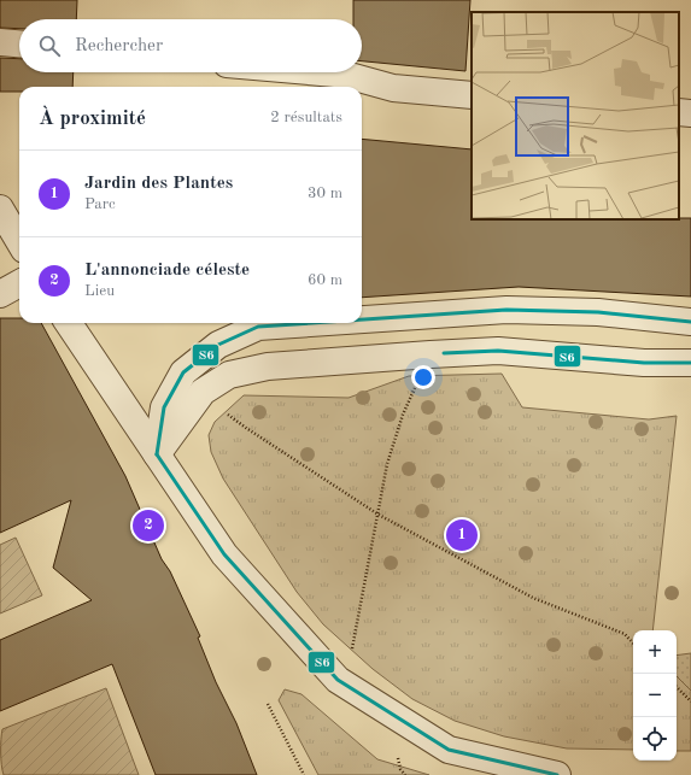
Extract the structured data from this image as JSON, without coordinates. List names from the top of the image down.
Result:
{
  "lines": ["transit line S6"],
  "page": {
    "search": "Rechercher",
    "heading": ["À proximité", "2 résultats"],
    "list": [
      {
        "mark": "1",
        "name": "Jardin des Plantes",
        "note": "Parc",
        "value": "30 m"
      },
      {
        "mark": "2",
        "name": "L'annonciade céleste",
        "note": "Lieu",
        "value": "60 m"
      }
    ],
    "pins": ["2", "1"],
    "map_buttons": ["+", "−"]
  }
}
